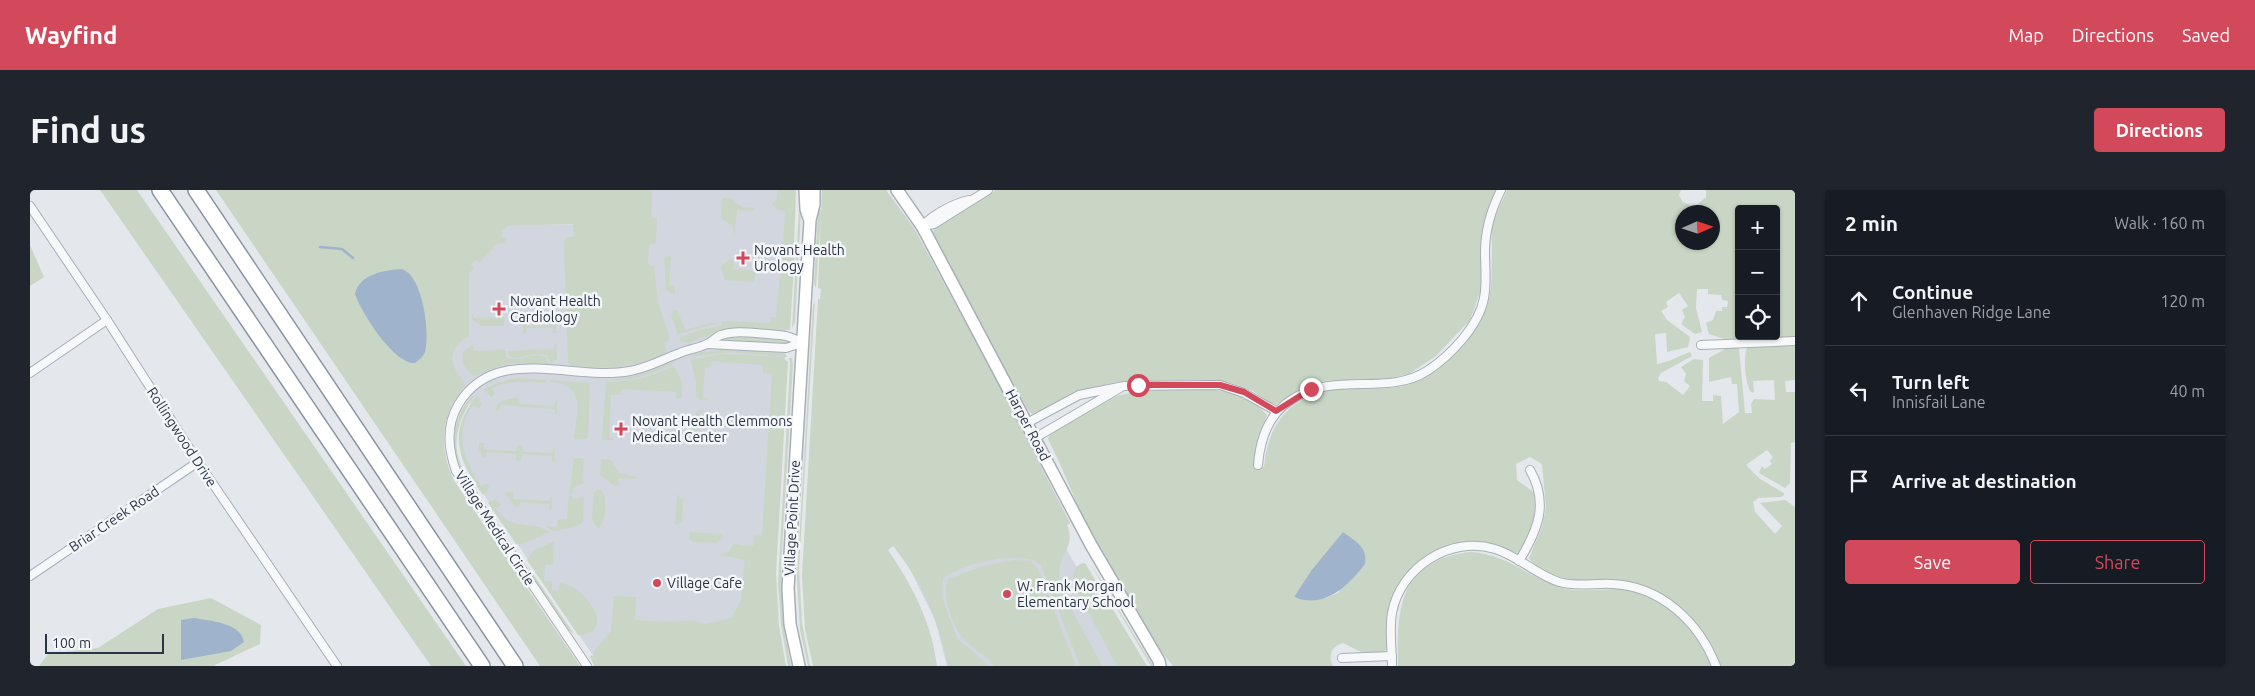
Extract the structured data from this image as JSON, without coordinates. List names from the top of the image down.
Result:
{
  "streets": {
    "main road": ["Harper Road", "Village Point Drive"],
    "street": ["Rollingwood Drive", "Briar Creek Road", "Village Medical Circle"]
  },
  "crossings": [
    ["Rollingwood Drive", "Briar Creek Road"],
    ["Village Point Drive", "Village Medical Circle"]
  ],
  "places": {
    "health": ["Novant Health Urology", "Novant Health Cardiology", "Novant Health Clemmons Medical Center"],
    "other": ["Village Cafe", "W. Frank Morgan Elementary School"]
  },
  "scale_bar": "100 m",
  "north": "right",
  "page": {
    "header": "Wayfind",
    "nav": ["Map", "Directions", "Saved"],
    "buttons": [
      "Directions",
      ["Save", "Share"]
    ],
    "title": "Find us",
    "heading": ["2 min", "Walk · 160 m"],
    "map_buttons": ["+", "−"],
    "list": [
      ["Continue", "Glenhaven Ridge Lane", "120 m"],
      ["Turn left", "Innisfail Lane", "40 m"],
      "Arrive at destination"
    ],
    "scale": "100 m"
  }
}
